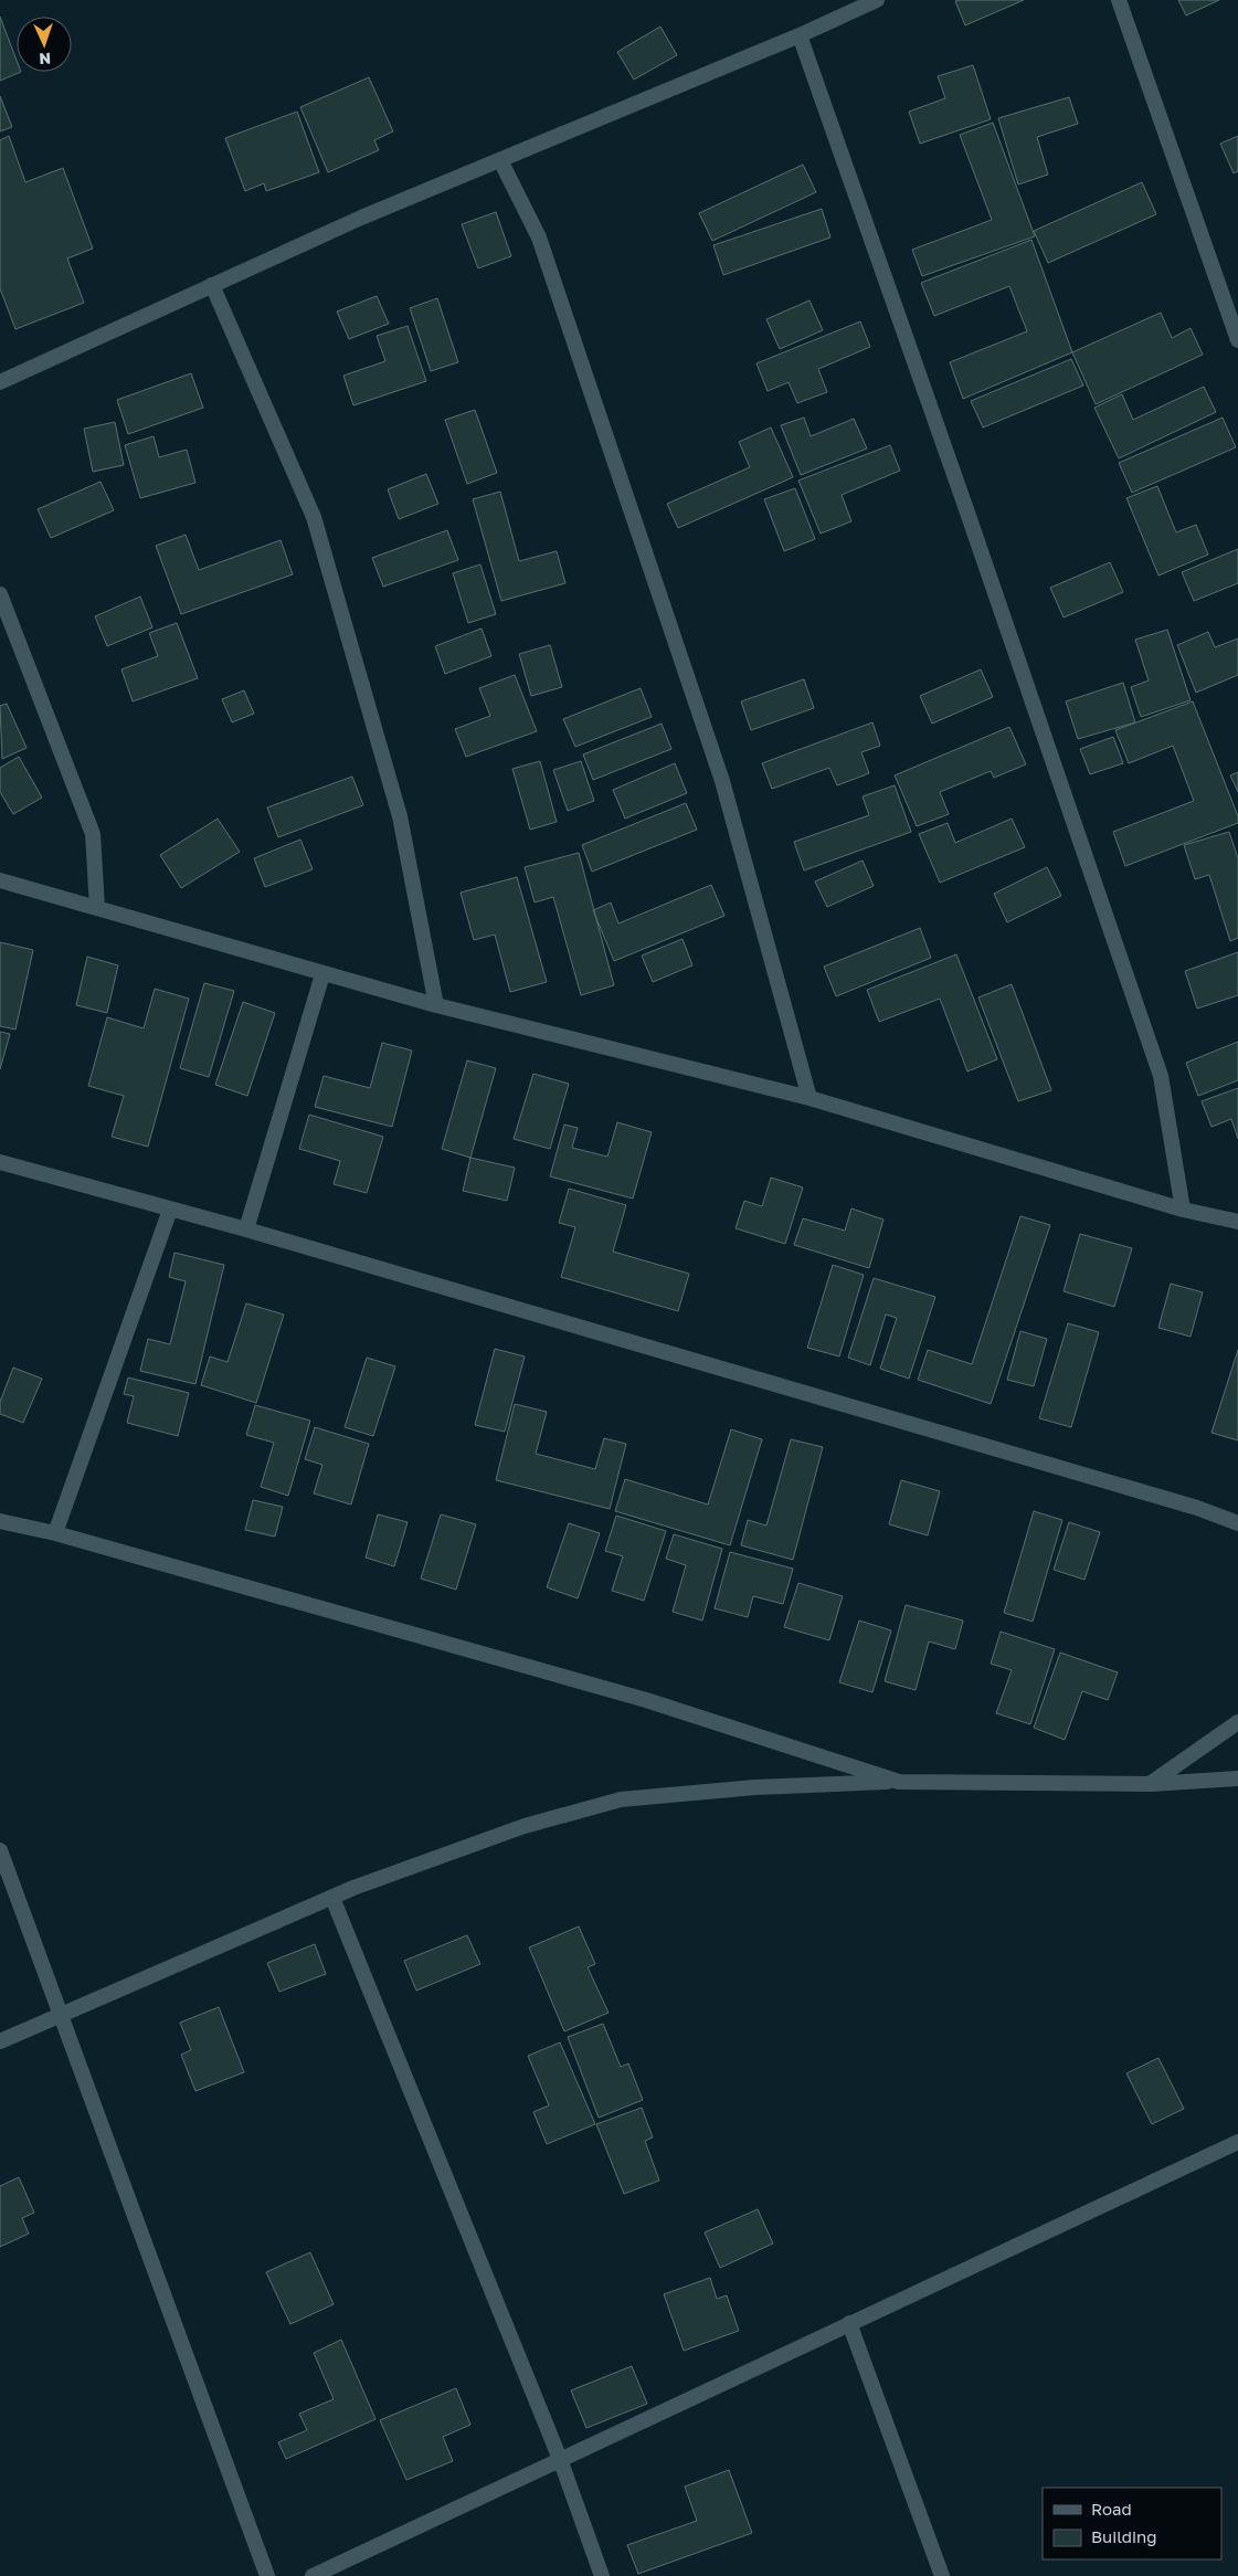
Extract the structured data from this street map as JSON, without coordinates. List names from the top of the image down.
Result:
{
  "legend": ["Road", "Building"],
  "north": "bottom"
}
